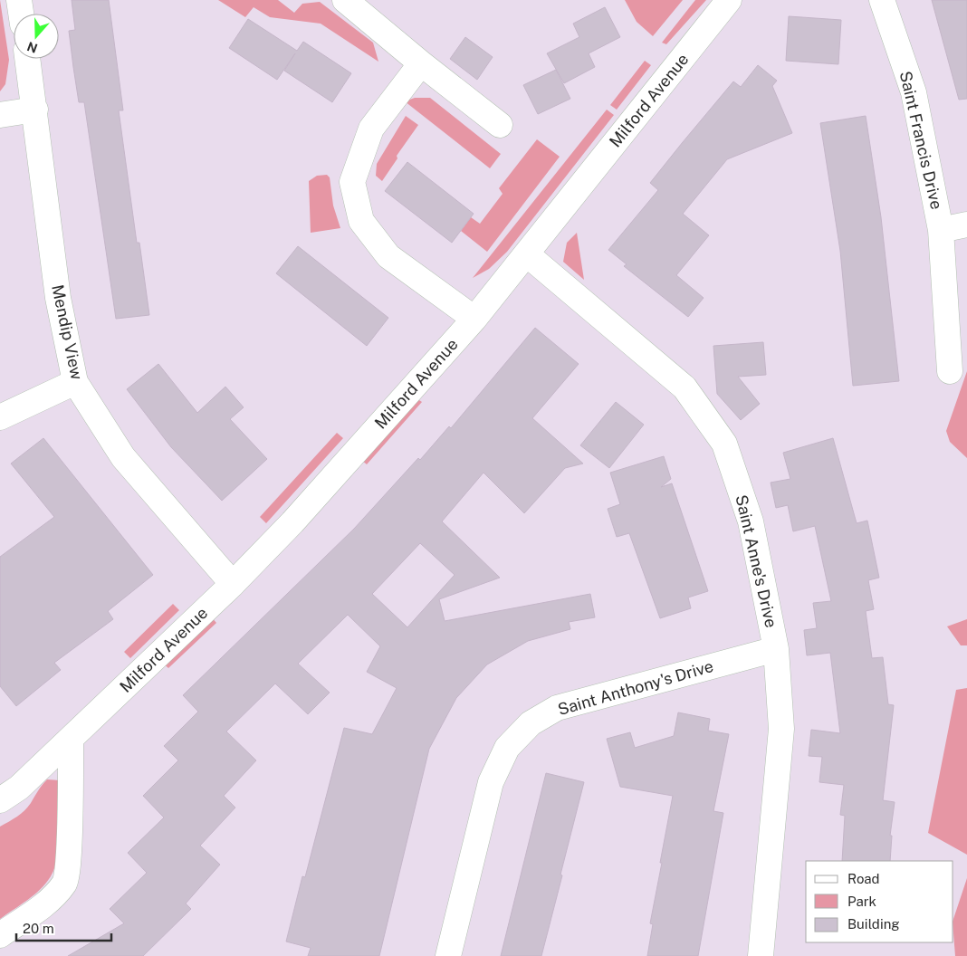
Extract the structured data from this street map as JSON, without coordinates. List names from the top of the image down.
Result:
{
  "streets": {
    "street": [
      "Milford Avenue",
      "Saint Francis Drive",
      "Mendip View",
      "Saint Anne's Drive",
      "Saint Anthony's Drive"
    ]
  },
  "crossings": [
    ["Milford Avenue", "Mendip View"],
    ["Milford Avenue", "Saint Anne's Drive"],
    ["Saint Anne's Drive", "Saint Anthony's Drive"]
  ],
  "legend": ["Road", "Park", "Building"],
  "scale_bar": "20 m",
  "north": "bottom"
}
